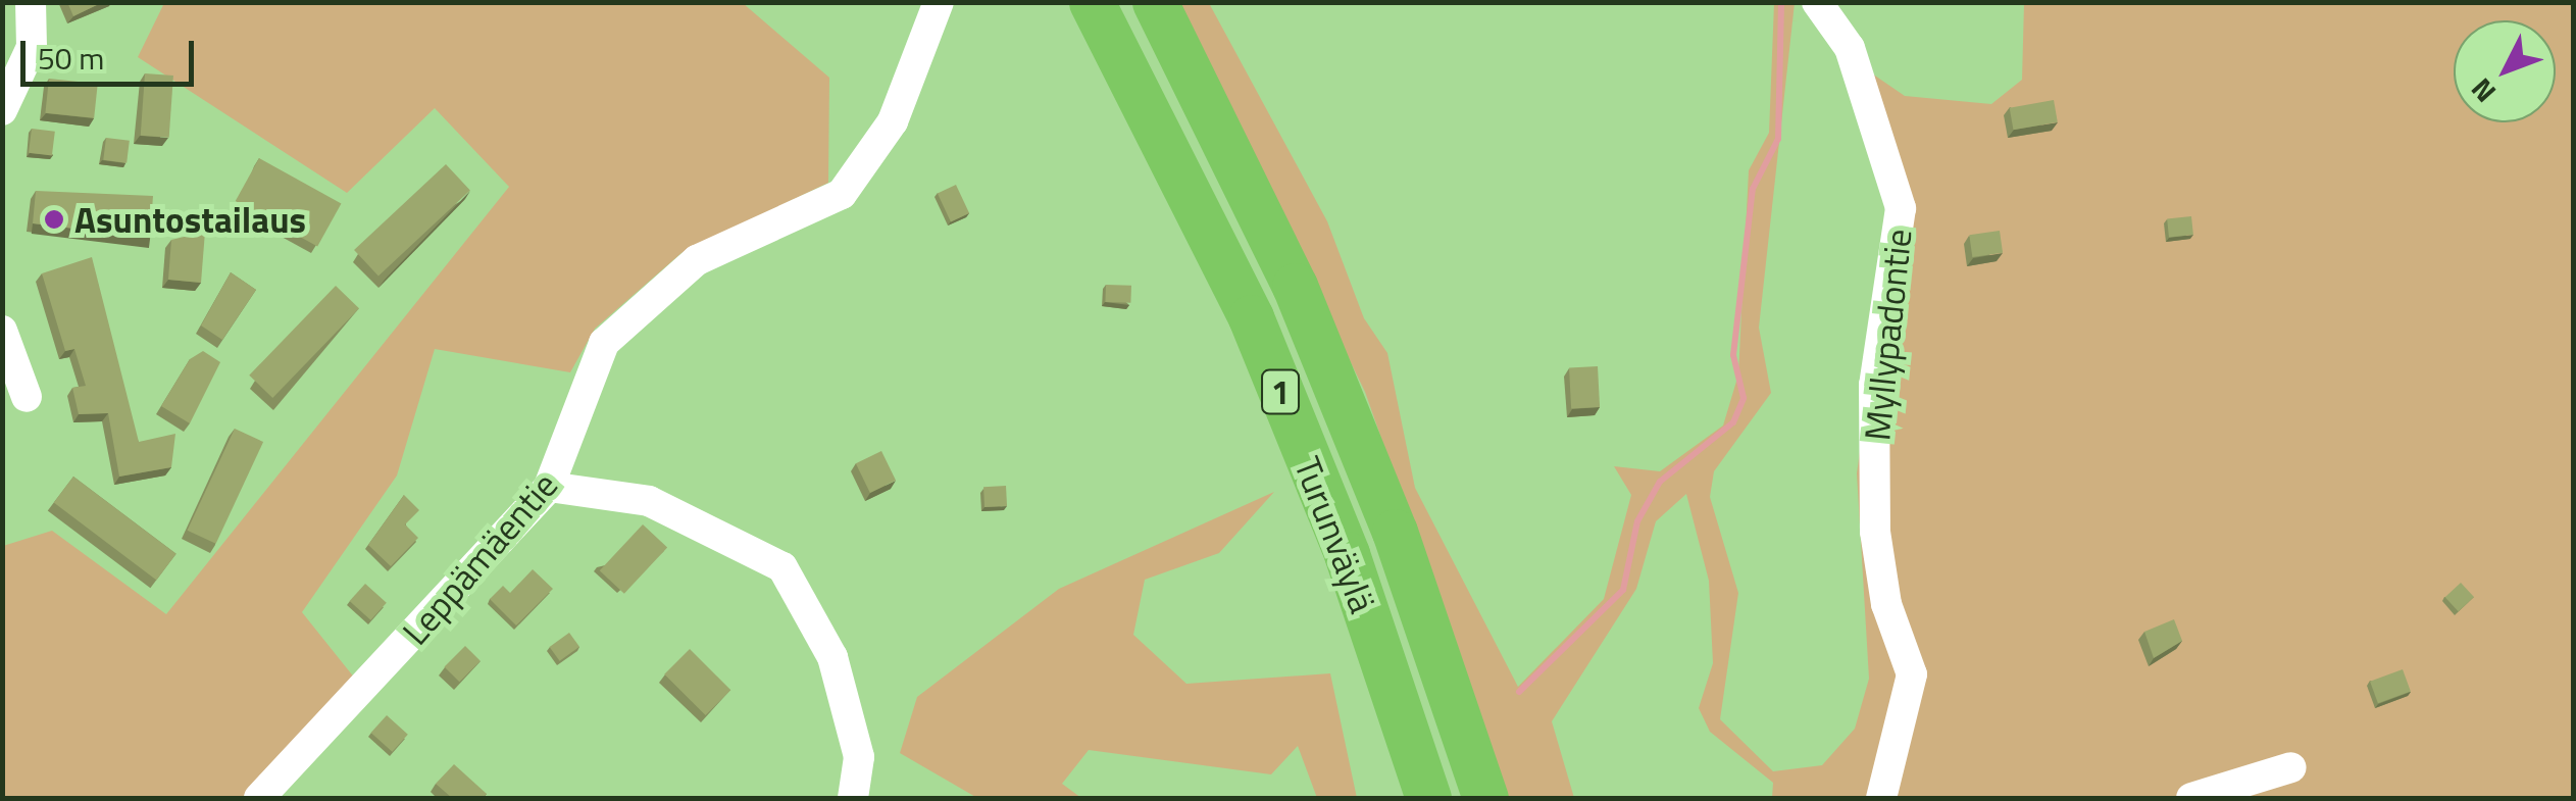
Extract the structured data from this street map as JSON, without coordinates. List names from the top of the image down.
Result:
{
  "streets": {
    "highway": ["1", "Turunväylä"],
    "street": ["Myllypadontie", "Leppämäentie"]
  },
  "places": ["Asuntostailaus"],
  "scale_bar": "50 m",
  "north": "bottom left"
}
